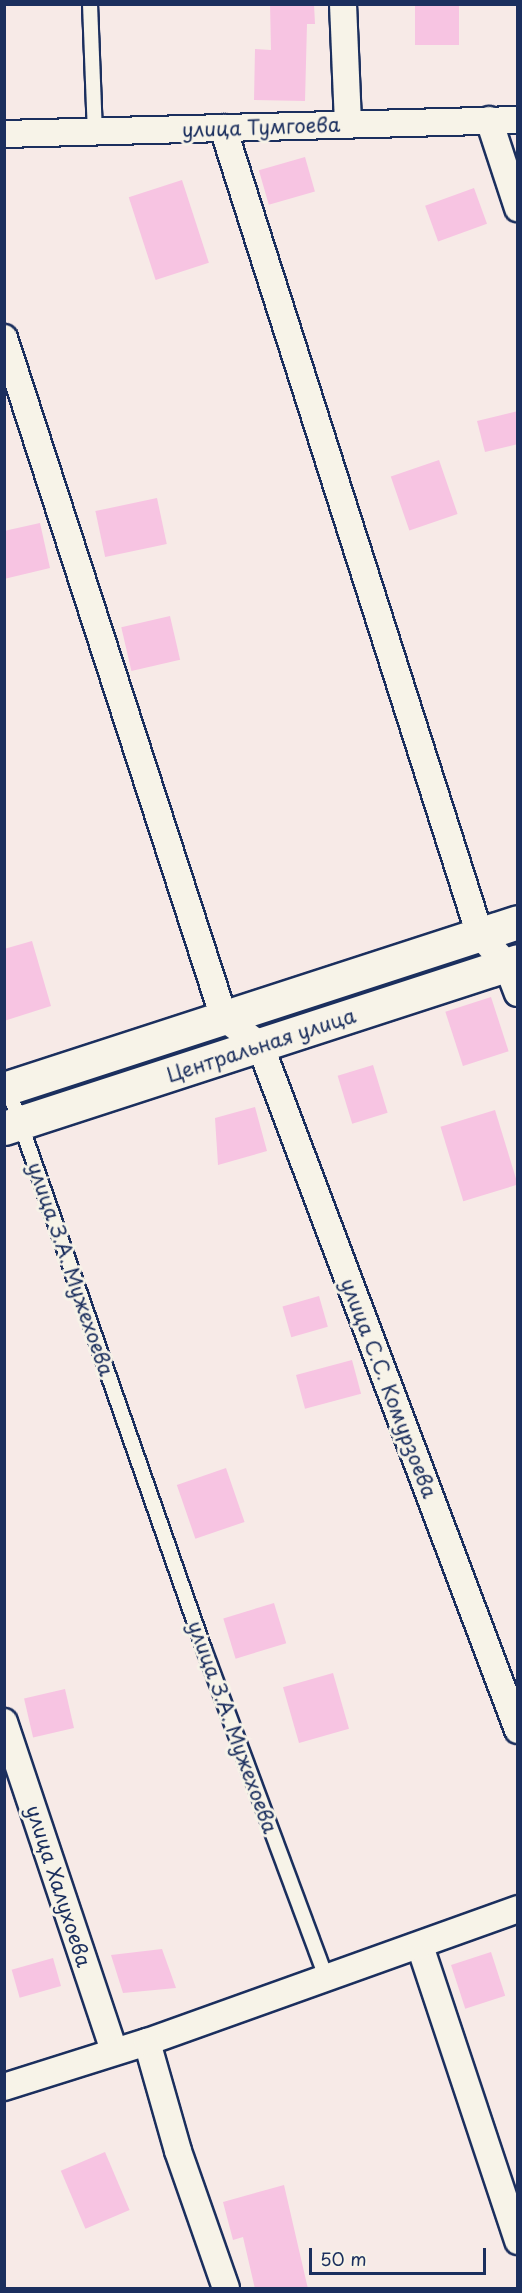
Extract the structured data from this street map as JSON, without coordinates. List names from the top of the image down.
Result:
{
  "streets": {
    "street": [
      "улица Тумгоева",
      "Центральная улица",
      "улица С.С. Комурзоева",
      "улица Халухоева"
    ],
    "lane": ["улица З.А. Мужехоева"]
  },
  "crossings": [
    ["Центральная улица", "улица З.А. Мужехоева"],
    ["Центральная улица", "улица С.С. Комурзоева"]
  ],
  "scale_bar": "50 m"
}
